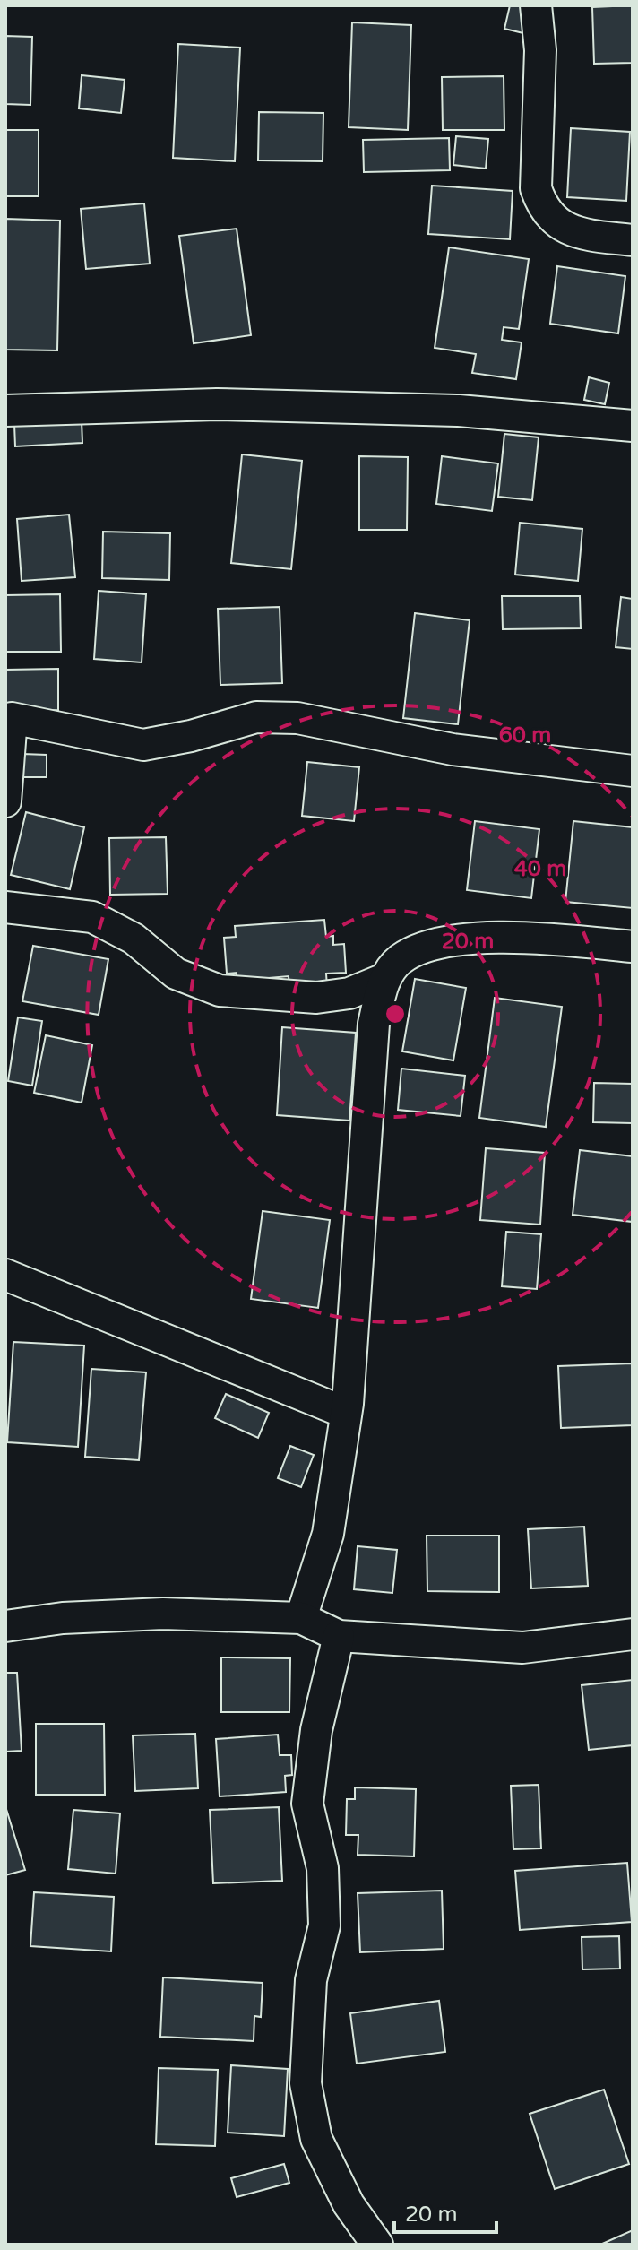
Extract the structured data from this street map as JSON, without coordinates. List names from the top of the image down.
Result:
{
  "scale_bar": "20 m",
  "rings": ["60 m", "40 m", "20 m"]
}
